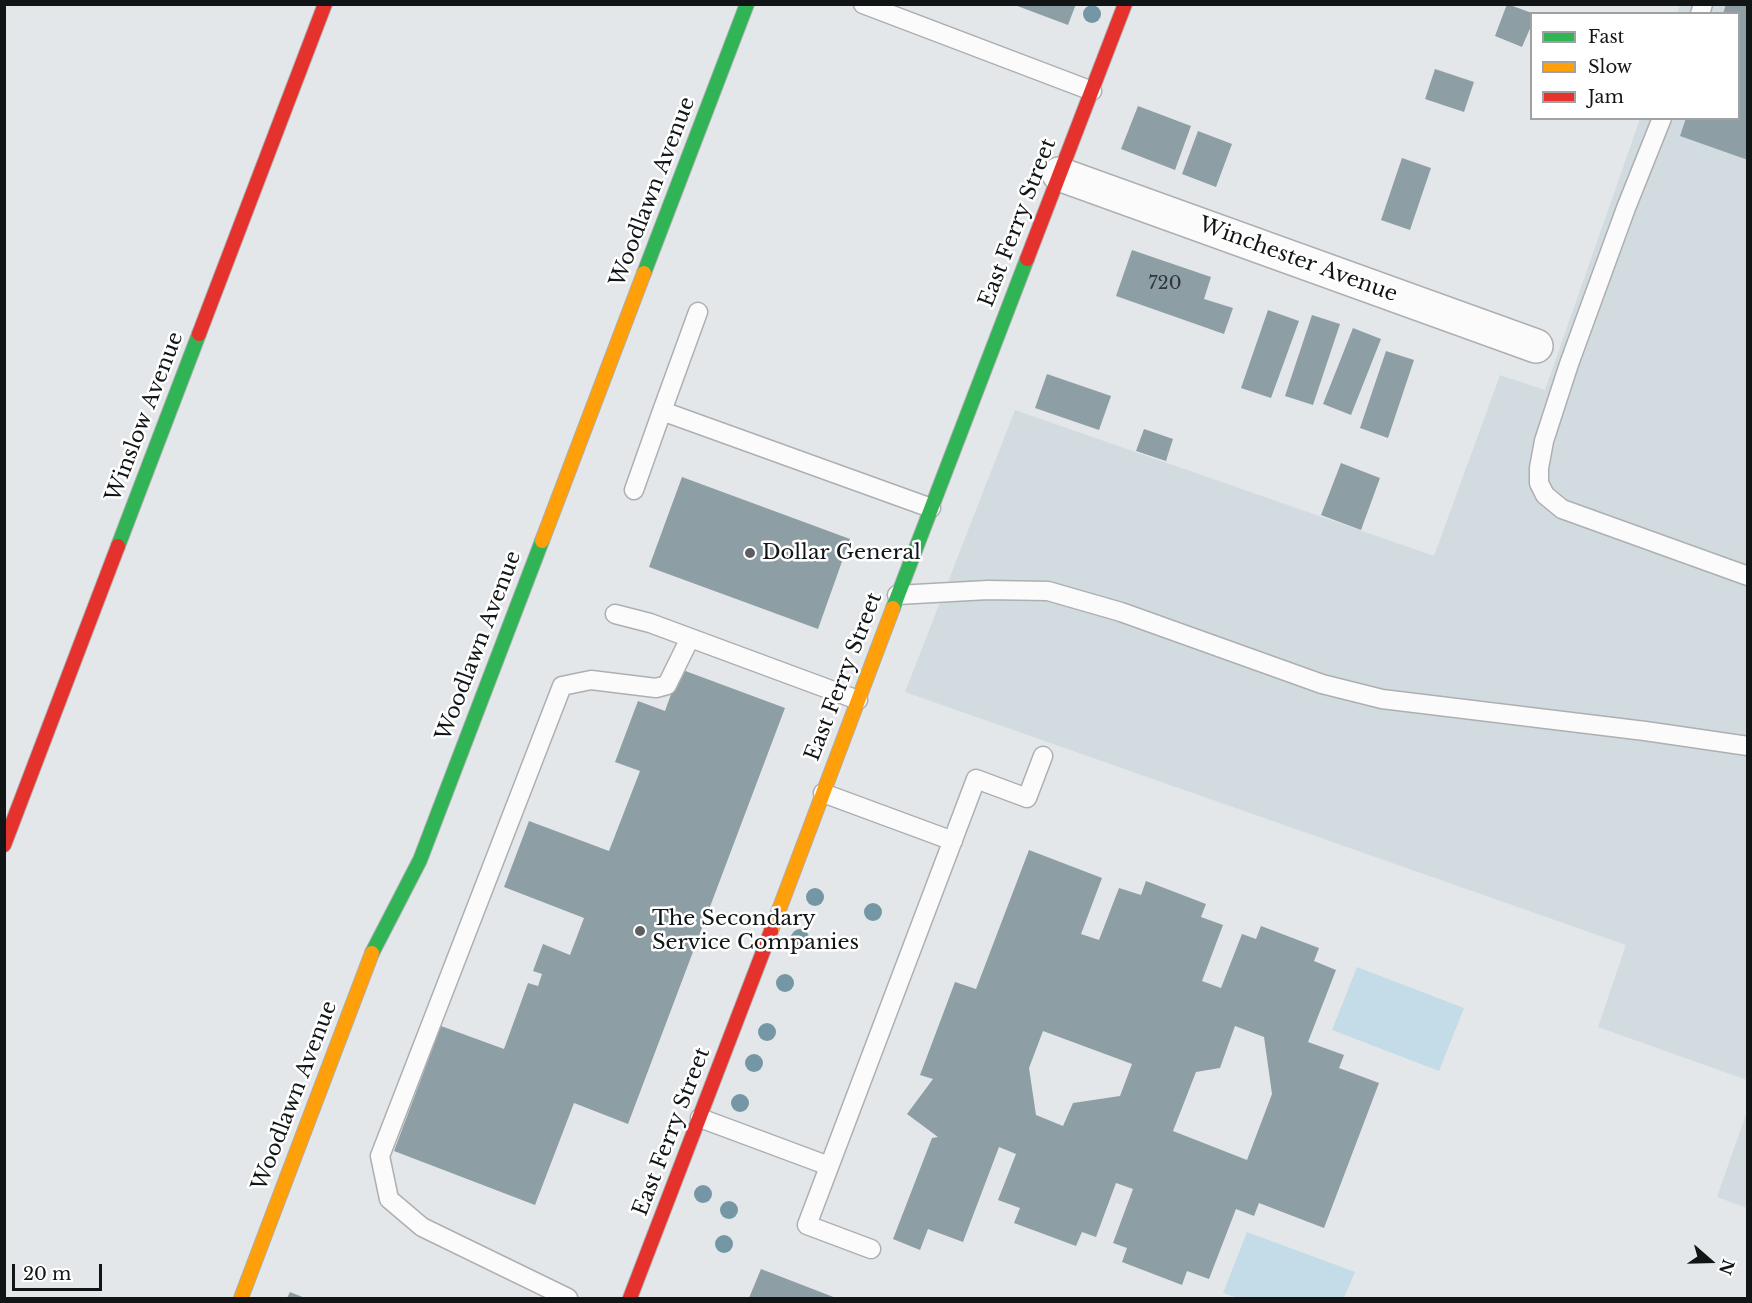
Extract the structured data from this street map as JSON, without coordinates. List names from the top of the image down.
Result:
{
  "streets": {
    "street": [
      "Woodlawn Avenue",
      "East Ferry Street",
      "Winchester Avenue",
      "Winslow Avenue"
    ]
  },
  "crossings": [
    ["East Ferry Street", "Winchester Avenue"]
  ],
  "places": ["Dollar General", "The Secondary Service Companies"],
  "house_numbers": ["720"],
  "legend": ["Fast", "Slow", "Jam"],
  "scale_bar": "20 m",
  "north": "right"
}
